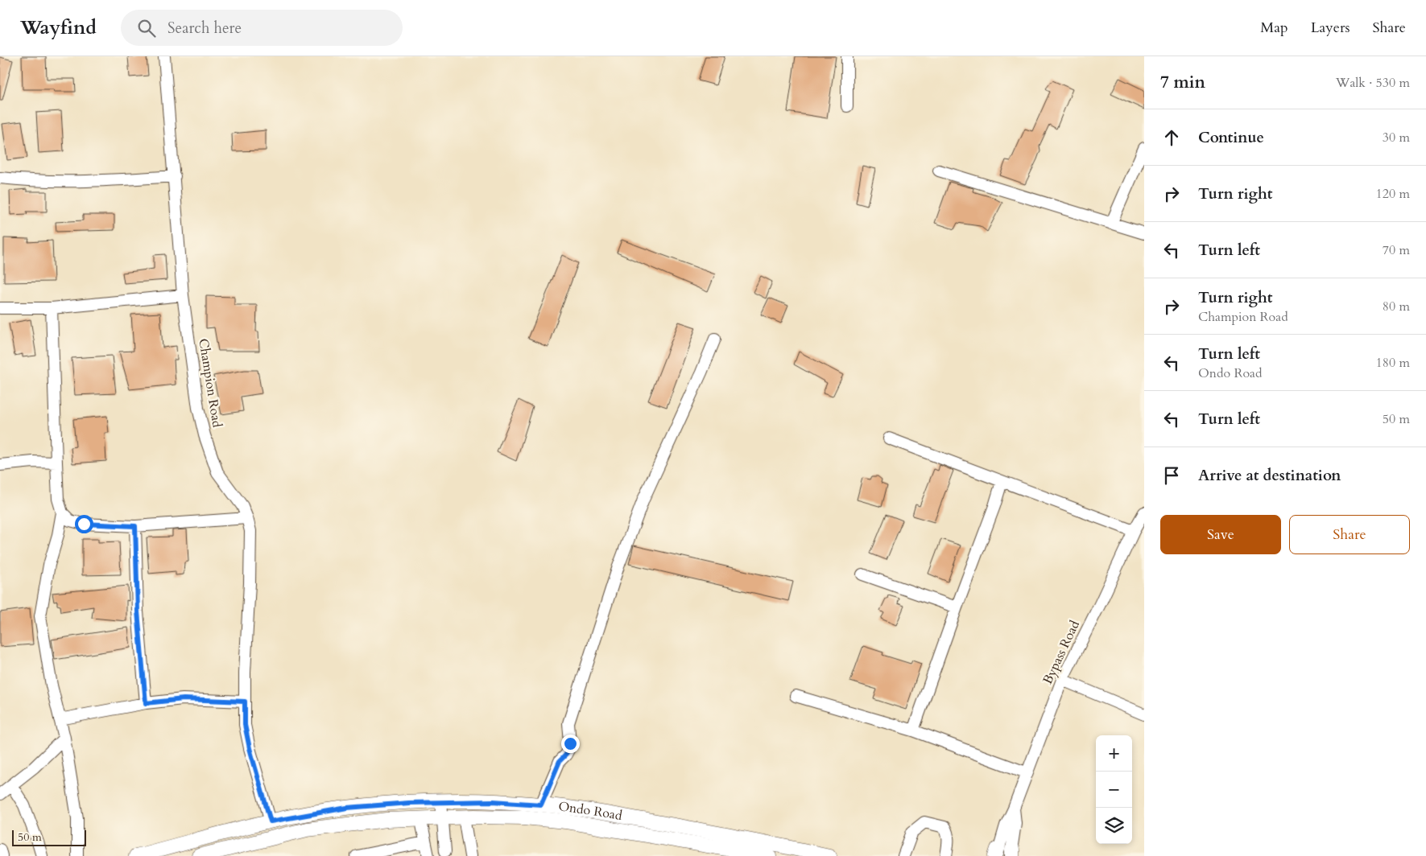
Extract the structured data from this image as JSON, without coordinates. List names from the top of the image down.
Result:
{
  "streets": {
    "main road": ["Ondo Road"],
    "street": ["Champion Road", "Bypass Road"]
  },
  "crossings": [
    ["Champion Road", "Ondo Road"]
  ],
  "scale_bar": "50 m",
  "page": {
    "header": "Wayfind",
    "search": "Search here",
    "nav": ["Map", "Layers", "Share"],
    "heading": ["7 min", "Walk · 530 m"],
    "list": [
      ["Continue", "30 m"],
      ["Turn right", "120 m"],
      ["Turn left", "70 m"],
      ["Turn right", "Champion Road", "80 m"],
      ["Turn left", "Ondo Road", "180 m"],
      ["Turn left", "50 m"],
      "Arrive at destination"
    ],
    "buttons": ["Save", "Share"],
    "map_buttons": ["+", "−"],
    "scale": "50 m"
  }
}
